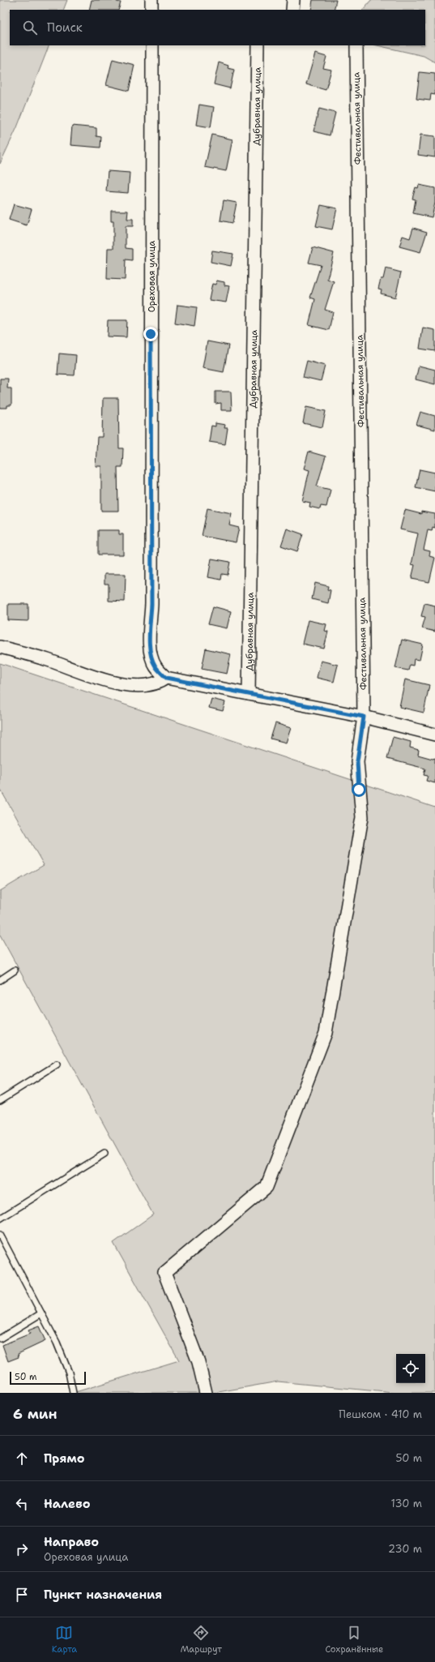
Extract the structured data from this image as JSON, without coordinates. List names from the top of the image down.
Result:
{
  "streets": {
    "street": ["Дубравная улица", "Фестивальная улица", "Ореховая улица"]
  },
  "scale_bar": "50 m",
  "page": {
    "search": "Поиск",
    "scale": "50 m",
    "heading": ["6 мин", "Пешком · 410 m"],
    "list": [
      ["Прямо", "50 m"],
      ["Налево", "130 m"],
      ["Направо", "Ореховая улица", "230 m"],
      "Пункт назначения"
    ],
    "nav": ["Карта", "Маршрут", "Сохранённые"]
  }
}
